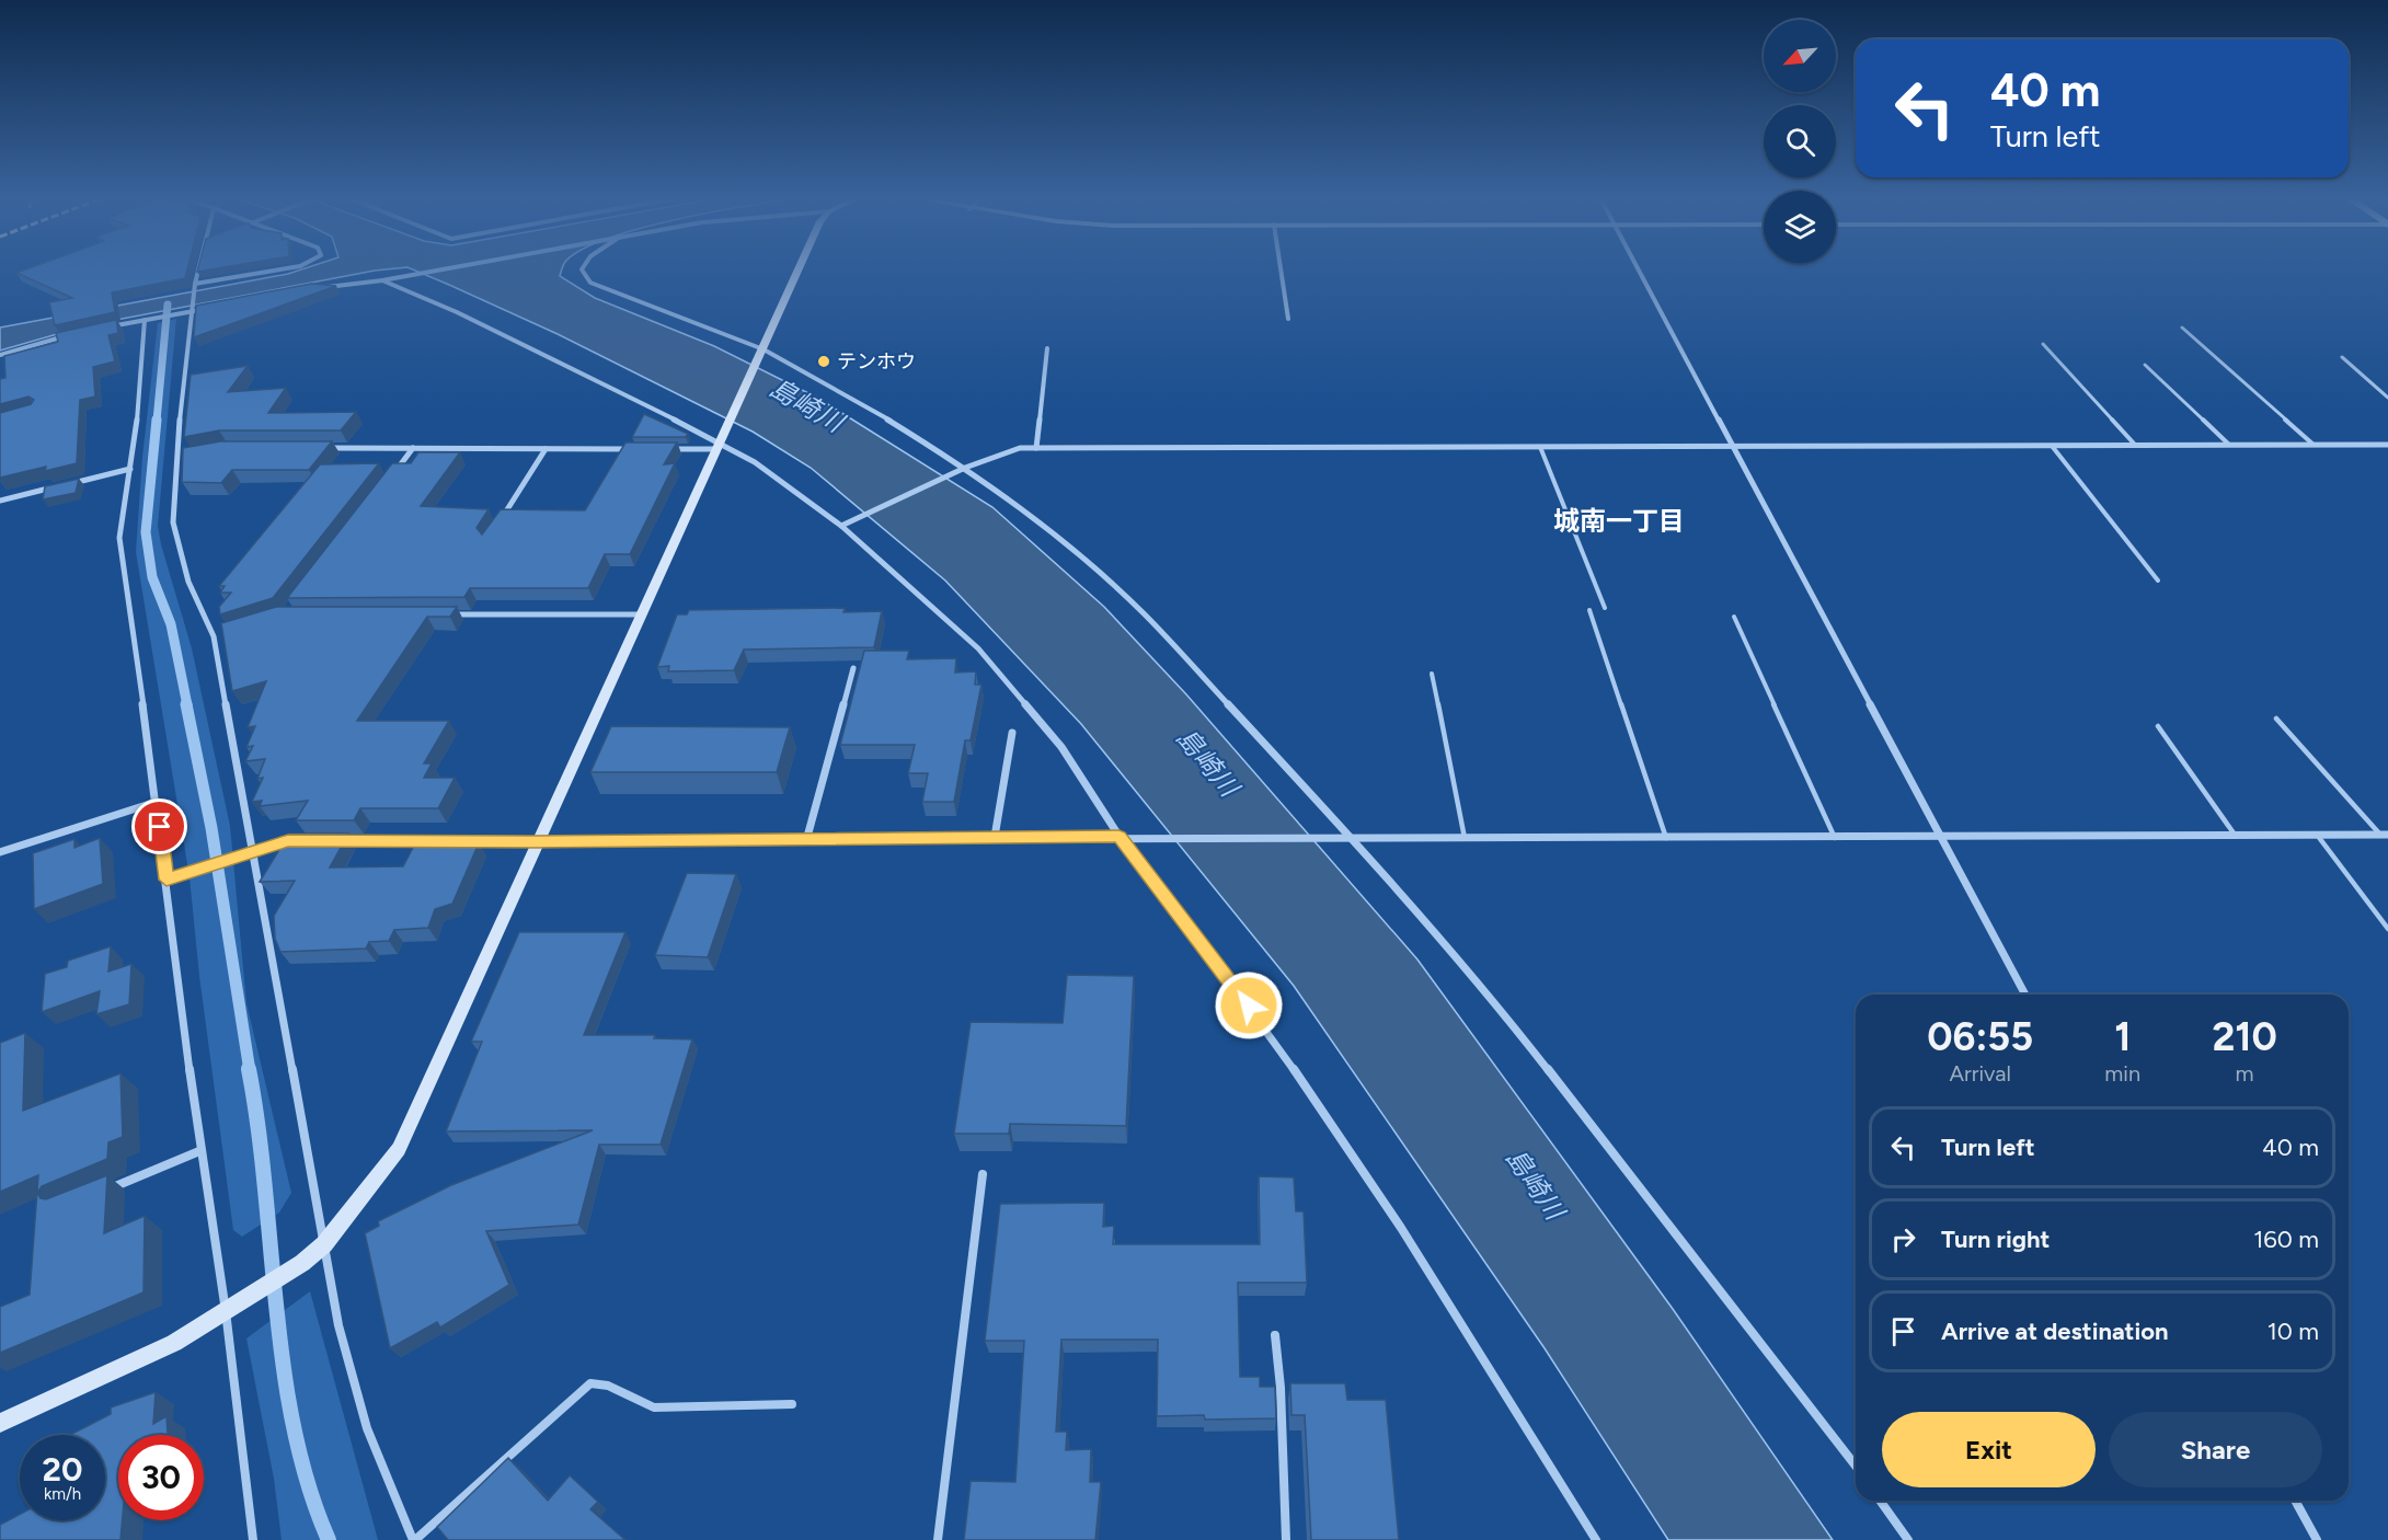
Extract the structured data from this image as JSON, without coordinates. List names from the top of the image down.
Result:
{
  "districts": ["城南一丁目"],
  "water": ["島崎川"],
  "places": ["テンホウ"],
  "north": "bottom left",
  "page": {
    "turn": ["40 m", "Turn left"],
    "eta": [
      "06:55",
      "Arrival",
      "1",
      "min",
      "210",
      "m"
    ],
    "list": [
      {
        "name": "Turn left",
        "value": "40 m"
      },
      {
        "name": "Turn right",
        "value": "160 m"
      },
      {
        "name": "Arrive at destination",
        "value": "10 m"
      }
    ],
    "buttons": ["Exit", "Share"],
    "speed": "20 km/h",
    "limit": "30"
  }
}
